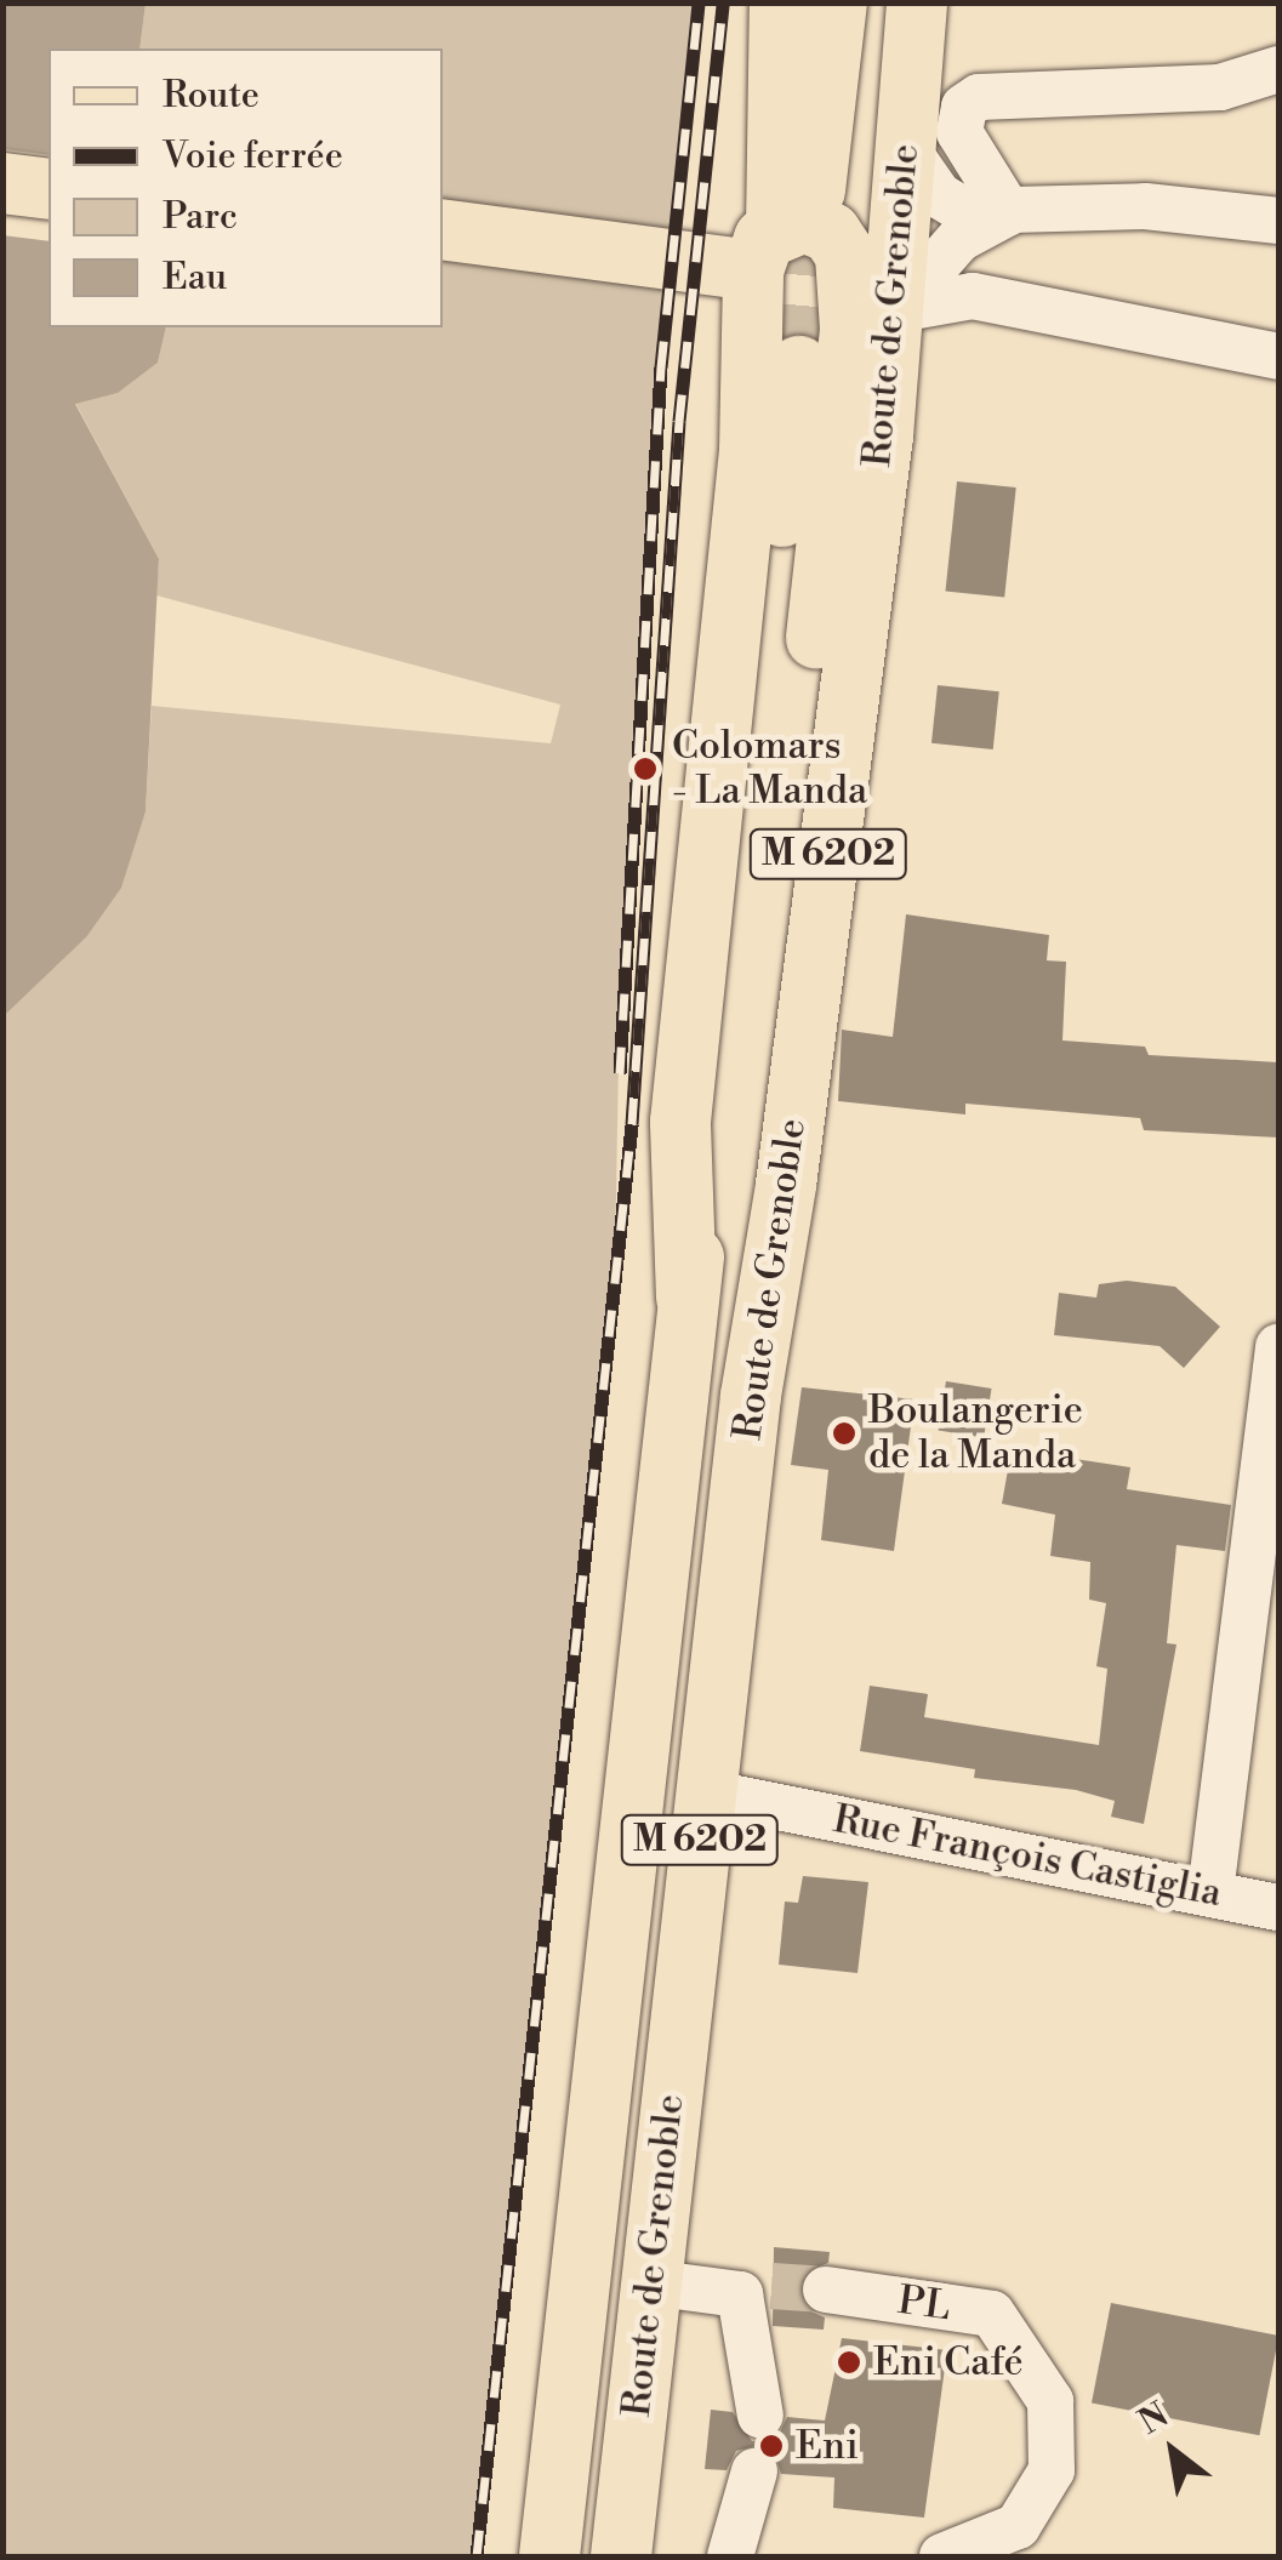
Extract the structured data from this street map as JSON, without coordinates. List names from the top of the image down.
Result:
{
  "streets": {
    "main road": ["Route de Grenoble", "M 6202"],
    "street": ["Rue François Castiglia", "PL"]
  },
  "crossings": [
    ["Route de Grenoble", "M 6202"],
    ["Route de Grenoble", "Rue François Castiglia"]
  ],
  "places": [
    "Colomars - La Manda",
    "Boulangerie de la Manda",
    "Eni Café",
    "Eni"
  ],
  "legend": [
    "Route",
    "Voie ferrée",
    "Parc",
    "Eau"
  ],
  "north": "top left"
}
